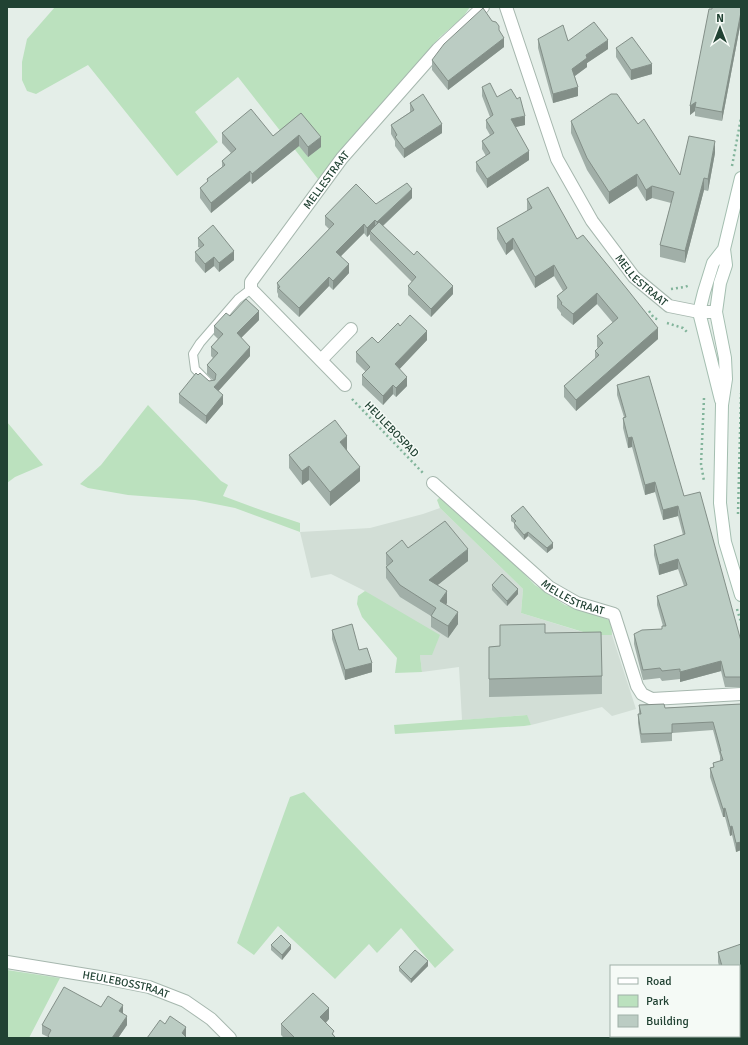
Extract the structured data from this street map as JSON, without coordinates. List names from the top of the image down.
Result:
{
  "streets": {
    "street": ["MELLESTRAAT", "HEULEBOSSTRAAT"],
    "path": ["HEULEBOSPAD"]
  },
  "crossings": [
    ["MELLESTRAAT", "HEULEBOSPAD"]
  ],
  "legend": ["Road", "Park", "Building"],
  "north": "top"
}
